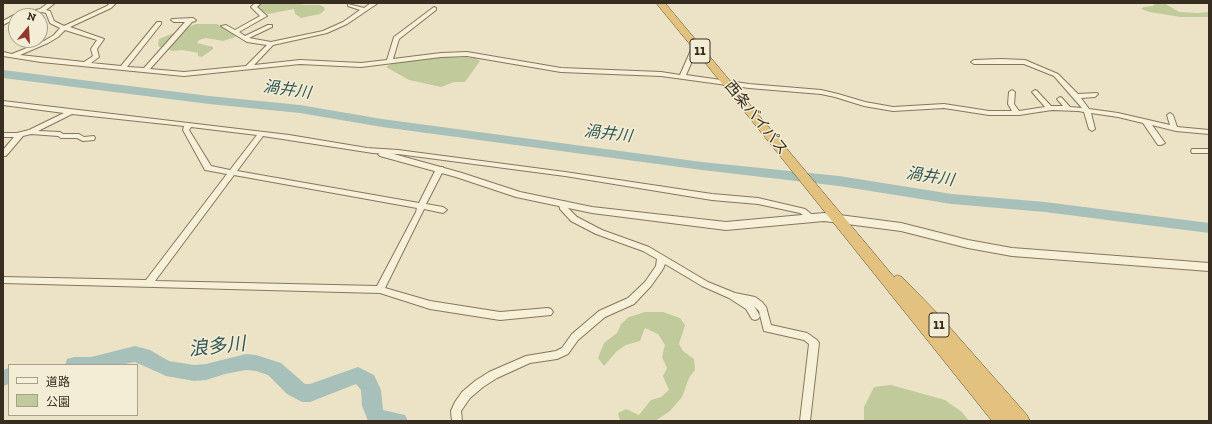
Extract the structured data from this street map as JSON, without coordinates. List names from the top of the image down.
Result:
{
  "streets": {
    "highway": ["11", "西条バイパス"]
  },
  "water": ["渦井川", "浪多川"],
  "legend": ["道路", "公園"],
  "north": "top"
}
